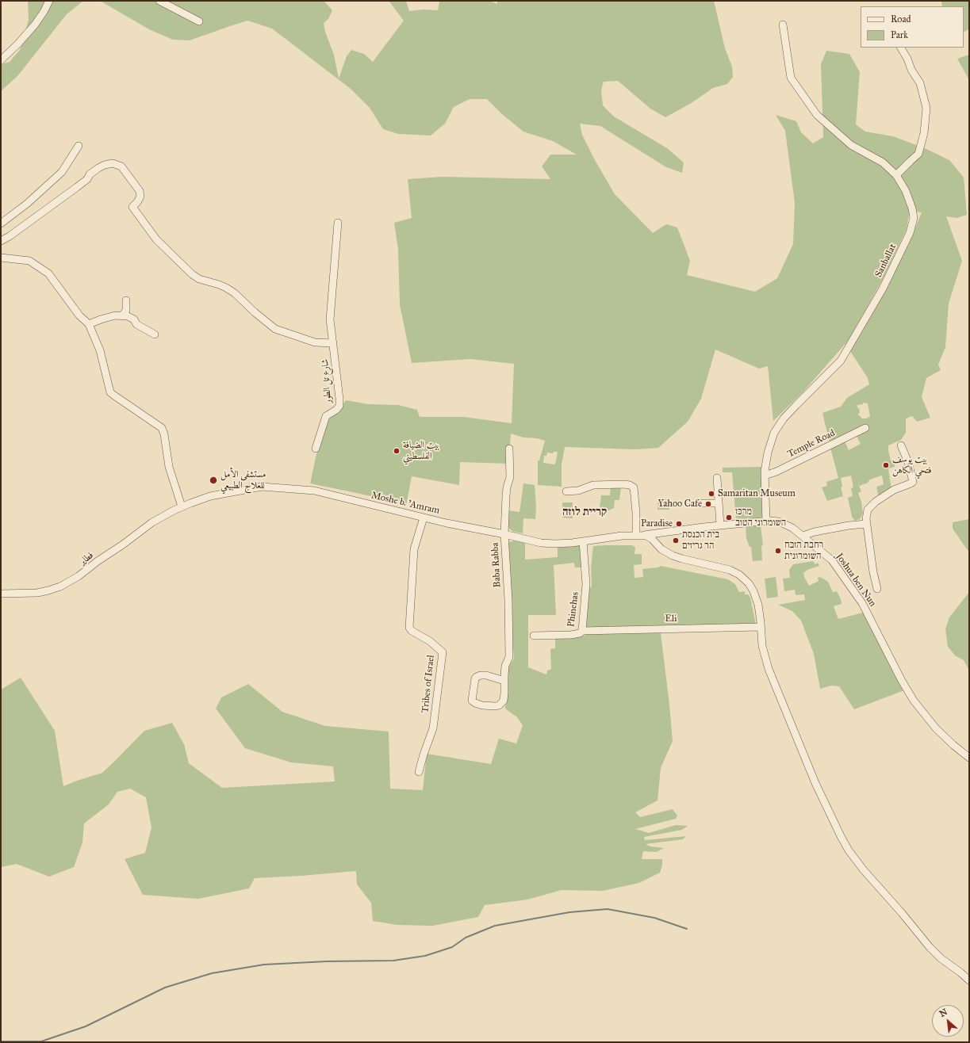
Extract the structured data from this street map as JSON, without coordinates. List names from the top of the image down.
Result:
{
  "streets": {
    "street": [
      "Sanballat",
      "شارع تل الطور",
      "Temple Road",
      "Moshe b. 'Amram",
      "فطاير",
      "Baba Rabba",
      "Joshua ben Nun",
      "Phinehas",
      "Eli",
      "Tribes of Israel"
    ]
  },
  "crossings": [
    ["Sanballat", "Temple Road"],
    ["Sanballat", "Joshua ben Nun"],
    ["Moshe b. 'Amram", "فطاير"],
    ["Moshe b. 'Amram", "Baba Rabba"],
    ["Moshe b. 'Amram", "Joshua ben Nun"],
    ["Moshe b. 'Amram", "Phinehas"],
    ["Moshe b. 'Amram", "Tribes of Israel"],
    ["Phinehas", "Eli"]
  ],
  "districts": ["קריית לוזה"],
  "places": [
    "بيت الضيافة الفلسطيني",
    "بيت يوسف فتحي الكاهن",
    "مستشفى الأمل للعلاج الطبيعي",
    "Samaritan Museum",
    "Yahoo Cafe",
    "מרכז השומרוני הטוב",
    "Paradise",
    "בית הכנסת הר גריזים",
    "רחבת הזבח השומרונית"
  ],
  "legend": ["Road", "Park"],
  "north": "top left"
}
